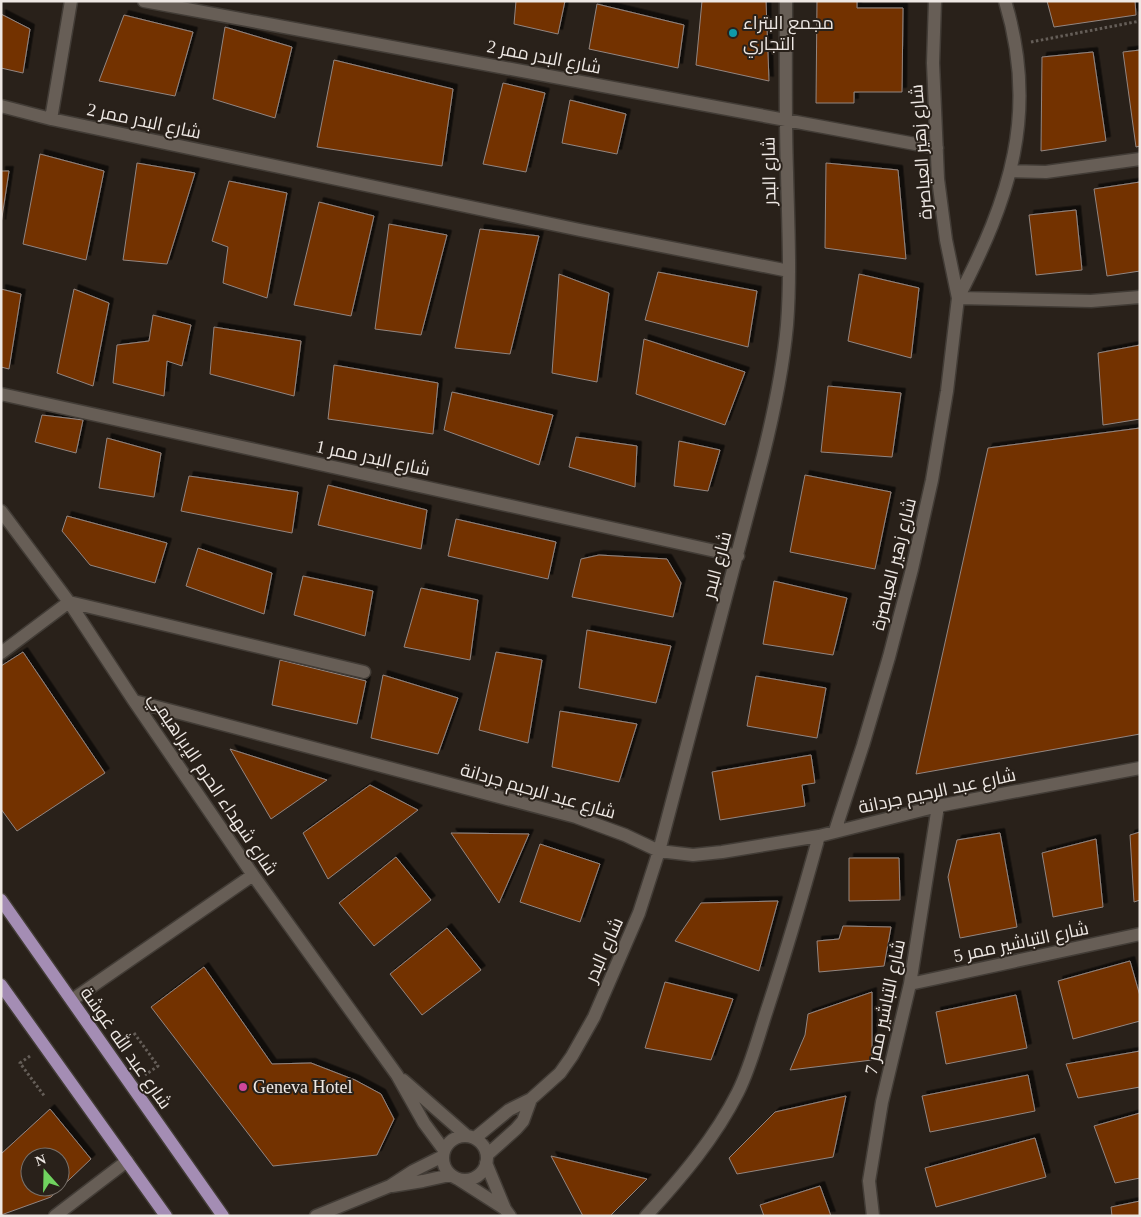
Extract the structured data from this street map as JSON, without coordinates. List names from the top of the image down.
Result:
{
  "streets": {
    "main road": ["شارع عبد الله غوشة"],
    "street": [
      "شارع البدر ممر 2",
      "شارع زهير العياصرة",
      "شارع البدر",
      "شارع البدر ممر 1",
      "شارع شهداء الحرم الإبراهيمي",
      "شارع عبد الرحيم جردانة",
      "شارع التباشير ممر 5",
      "شارع التباشير ممر 7"
    ]
  },
  "crossings": [
    ["شارع البدر ممر 2", "شارع زهير العياصرة"],
    ["شارع البدر ممر 2", "شارع البدر"],
    ["شارع زهير العياصرة", "شارع عبد الرحيم جردانة"],
    ["شارع البدر", "شارع البدر ممر 1"],
    ["شارع البدر", "شارع شهداء الحرم الإبراهيمي"],
    ["شارع البدر", "شارع عبد الرحيم جردانة"],
    ["شارع شهداء الحرم الإبراهيمي", "شارع عبد الرحيم جردانة"],
    ["شارع عبد الرحيم جردانة", "شارع التباشير ممر 7"],
    ["شارع التباشير ممر 5", "شارع التباشير ممر 7"]
  ],
  "places": ["مجمع البتراء التجاري", "Geneva Hotel"],
  "north": "top"
}
